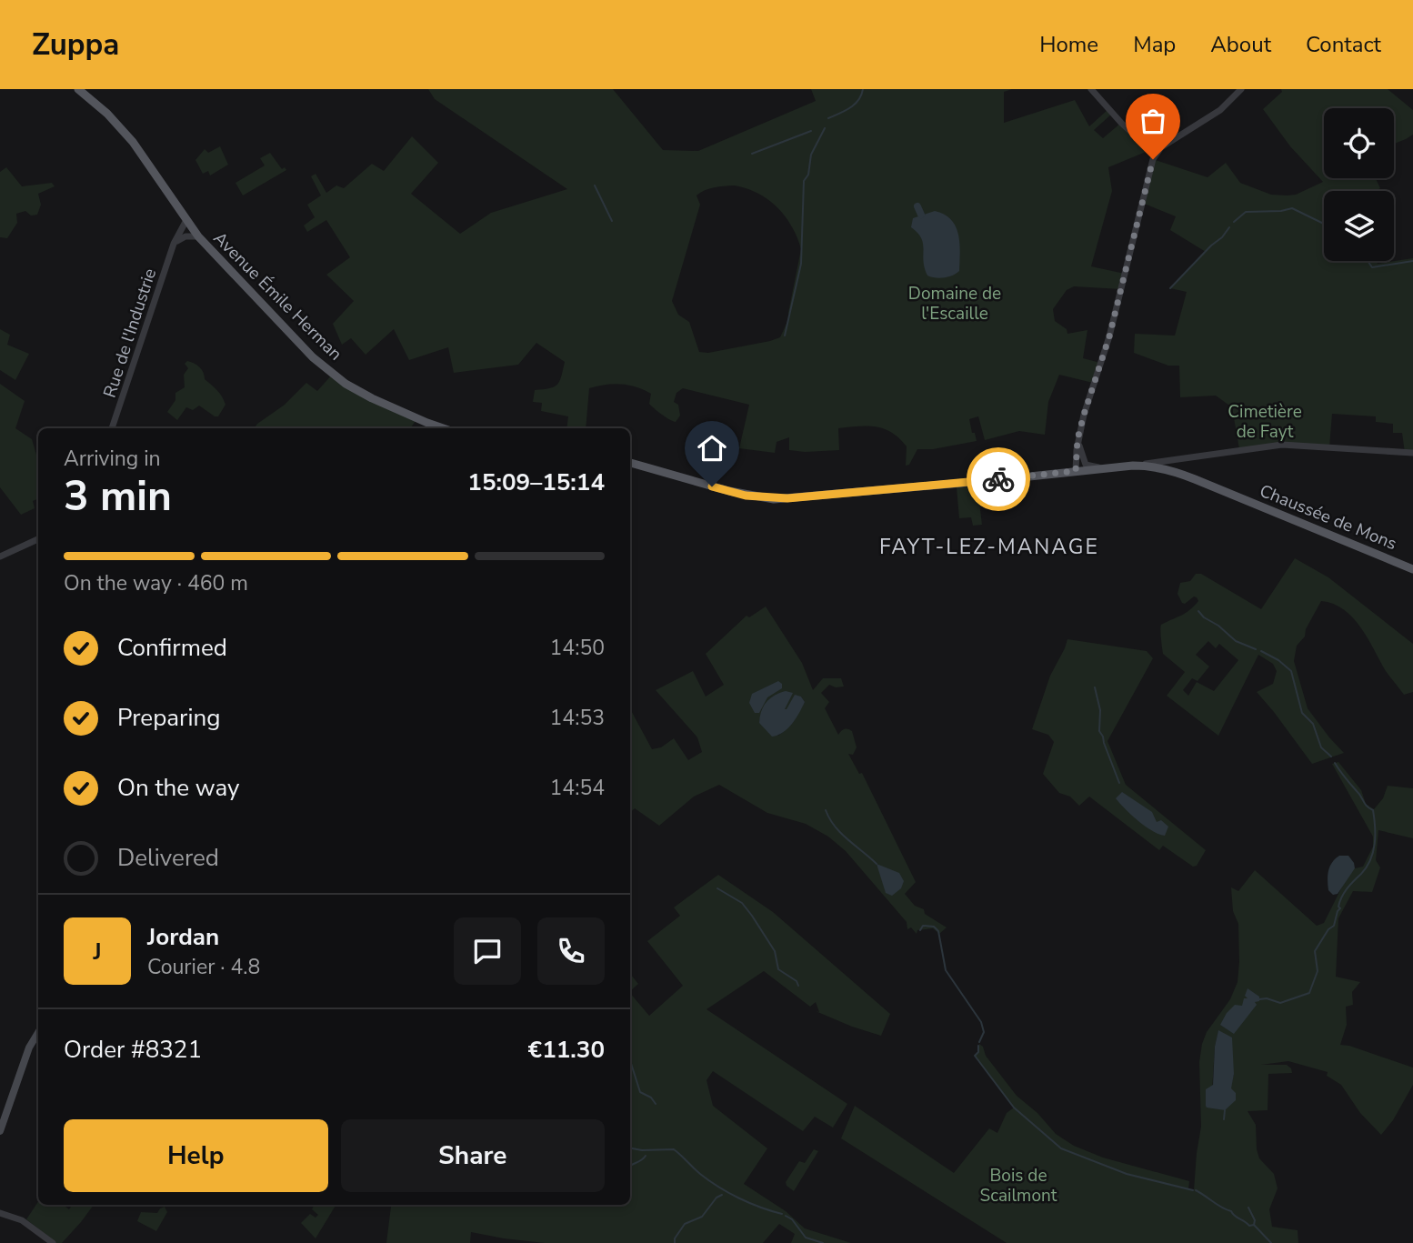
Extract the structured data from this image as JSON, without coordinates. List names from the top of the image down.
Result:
{
  "streets": {
    "main road": ["Avenue Émile Herman", "Chaussée de Mons"],
    "street": ["Rue de l'Industrie"]
  },
  "crossings": [
    ["Avenue Émile Herman", "Rue de l'Industrie"]
  ],
  "districts": ["FAYT-LEZ-MANAGE"],
  "parks": ["Domaine de l'Escaille", "Cimetière de Fayt", "Bois de Scailmont"],
  "page": {
    "header": "Zuppa",
    "nav": [
      "Home",
      "Map",
      "About",
      "Contact"
    ],
    "heading": ["3 min", "Arriving in", "15:09–15:14"],
    "panel": [
      "Jordan",
      "Courier · 4.8",
      "Order #8321",
      "€11.30"
    ],
    "bar": "On the way · 460 m",
    "list": [
      ["Confirmed", "14:50"],
      ["Preparing", "14:53"],
      ["On the way", "14:54"],
      "Delivered"
    ],
    "round": "J",
    "buttons": ["Help", "Share"]
  }
}
